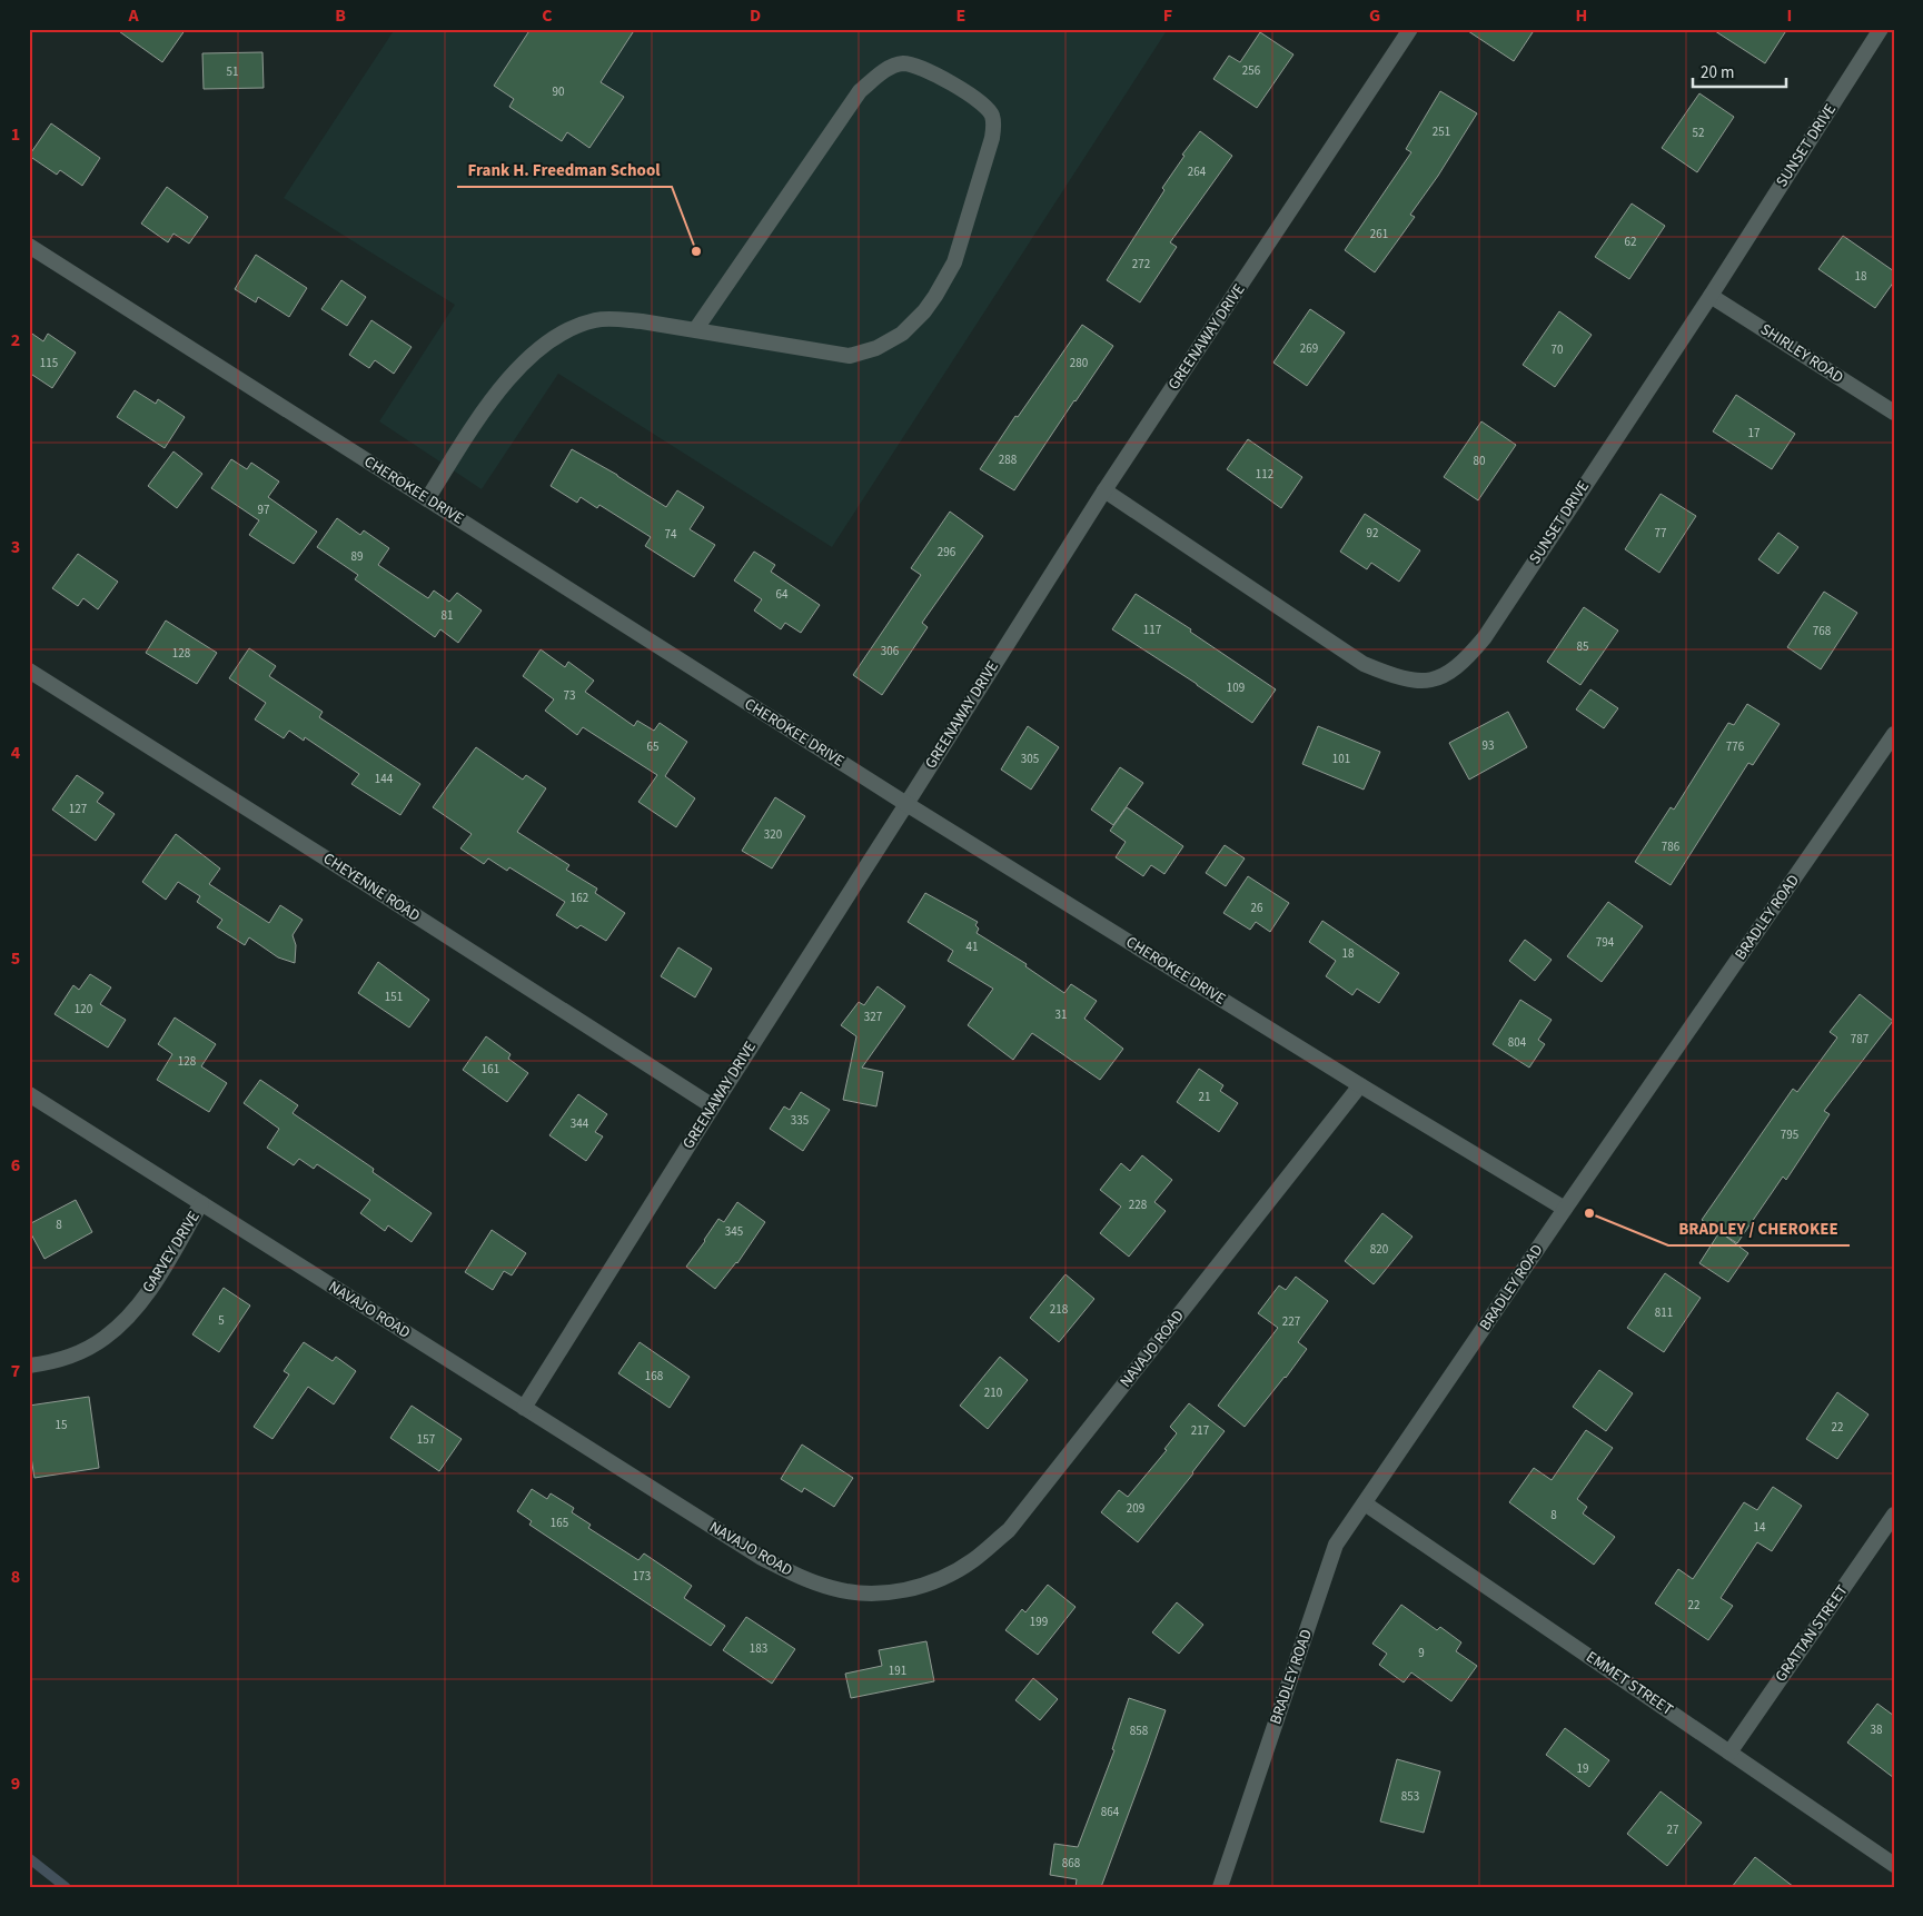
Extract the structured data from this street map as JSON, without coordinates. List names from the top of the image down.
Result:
{
  "streets": {
    "street": [
      "SUNSET DRIVE",
      "GREENAWAY DRIVE",
      "SHIRLEY ROAD",
      "CHEROKEE DRIVE",
      "CHEYENNE ROAD",
      "BRADLEY ROAD",
      "GARVEY DRIVE",
      "NAVAJO ROAD",
      "GRATTAN STREET",
      "EMMET STREET"
    ]
  },
  "crossings": [
    ["SUNSET DRIVE", "GREENAWAY DRIVE"],
    ["SUNSET DRIVE", "SHIRLEY ROAD"],
    ["GREENAWAY DRIVE", "CHEROKEE DRIVE"],
    ["GREENAWAY DRIVE", "CHEYENNE ROAD"],
    ["GREENAWAY DRIVE", "NAVAJO ROAD"],
    ["CHEROKEE DRIVE", "BRADLEY ROAD"],
    ["CHEROKEE DRIVE", "NAVAJO ROAD"],
    ["BRADLEY ROAD", "EMMET STREET"],
    ["GARVEY DRIVE", "NAVAJO ROAD"],
    ["GRATTAN STREET", "EMMET STREET"]
  ],
  "places": ["Frank H. Freedman School", "BRADLEY / CHEROKEE"],
  "house_numbers": [
    "256",
    "51",
    "90",
    "251",
    "52",
    "264",
    "261",
    "62",
    "272",
    "18",
    "269",
    "70",
    "115",
    "280",
    "17",
    "288",
    "80",
    "112",
    "97",
    "92",
    "77",
    "74",
    "296",
    "89",
    "64",
    "81",
    "117",
    "768",
    "85",
    "306",
    "128",
    "109",
    "73",
    "93",
    "65",
    "776",
    "305",
    "101",
    "144",
    "127",
    "320",
    "786",
    "162",
    "26",
    "794",
    "41",
    "18",
    "151",
    "120",
    "31",
    "327",
    "787",
    "804",
    "128",
    "161",
    "21",
    "335",
    "344",
    "795",
    "228",
    "8",
    "345",
    "820",
    "218",
    "811",
    "5",
    "227",
    "168",
    "210",
    "15",
    "22",
    "217",
    "157",
    "209",
    "8",
    "165",
    "14",
    "173",
    "22",
    "199",
    "183",
    "9",
    "191",
    "38",
    "858",
    "19",
    "853",
    "864",
    "27",
    "868"
  ],
  "scale_bar": "20 m",
  "grid": {
    "columns": [
      "A",
      "B",
      "C",
      "D",
      "E",
      "F",
      "G",
      "H",
      "I"
    ],
    "rows": [
      "1",
      "2",
      "3",
      "4",
      "5",
      "6",
      "7",
      "8",
      "9"
    ]
  }
}
